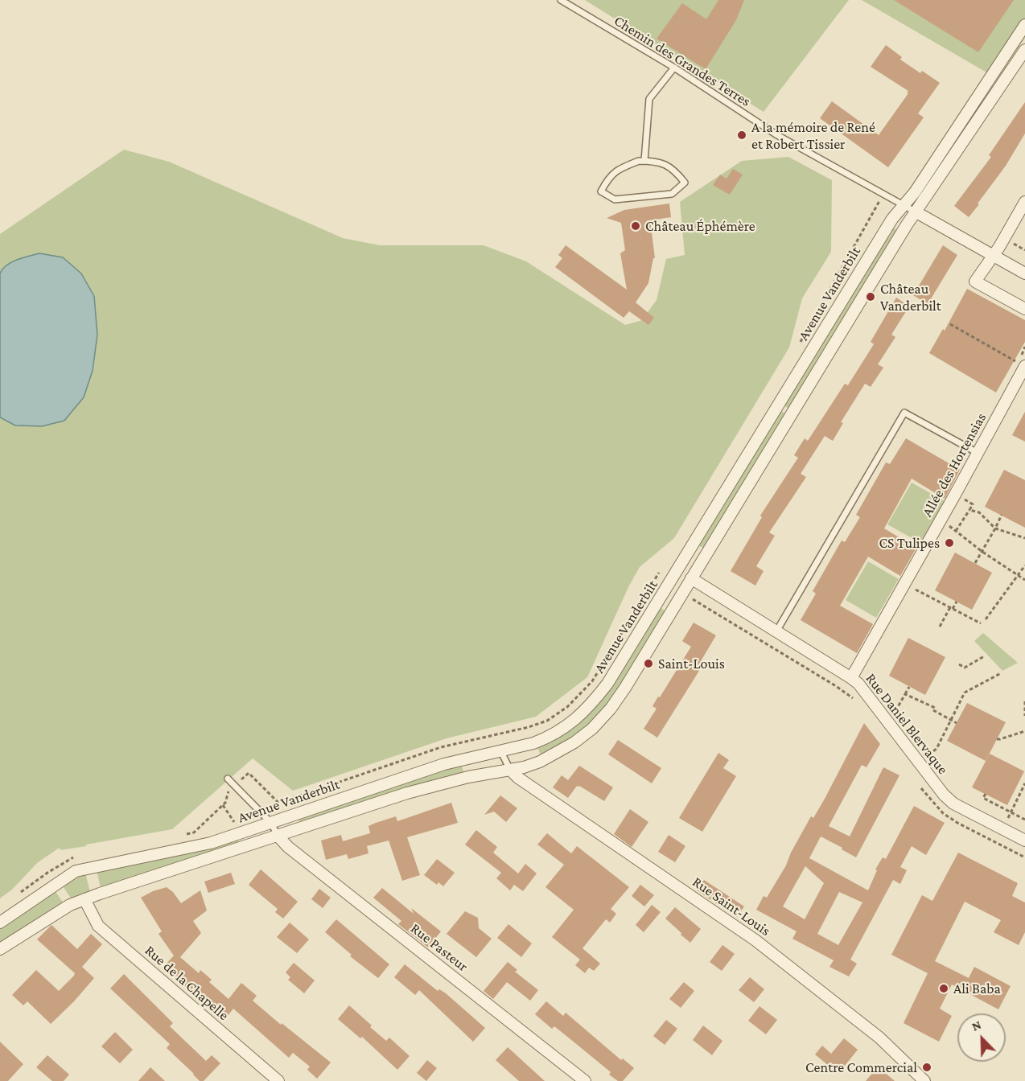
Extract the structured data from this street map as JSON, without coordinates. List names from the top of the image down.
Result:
{
  "streets": {
    "street": [
      "Avenue Vanderbilt",
      "Allée des Hortensias",
      "Rue Daniel Blervaque",
      "Rue Saint-Louis",
      "Rue Pasteur",
      "Rue de la Chapelle"
    ],
    "lane": ["Chemin des Grandes Terres"]
  },
  "crossings": [
    ["Chemin des Grandes Terres", "Avenue Vanderbilt"],
    ["Avenue Vanderbilt", "Rue Daniel Blervaque"],
    ["Avenue Vanderbilt", "Rue Saint-Louis"],
    ["Avenue Vanderbilt", "Rue Pasteur"],
    ["Avenue Vanderbilt", "Rue de la Chapelle"],
    ["Allée des Hortensias", "Rue Daniel Blervaque"]
  ],
  "places": [
    "A la mémoire de René et Robert Tissier",
    "Château Éphémère",
    "Château Vanderbilt",
    "CS Tulipes",
    "Saint-Louis",
    "Ali Baba",
    "Centre Commercial"
  ],
  "north": "top left"
}
